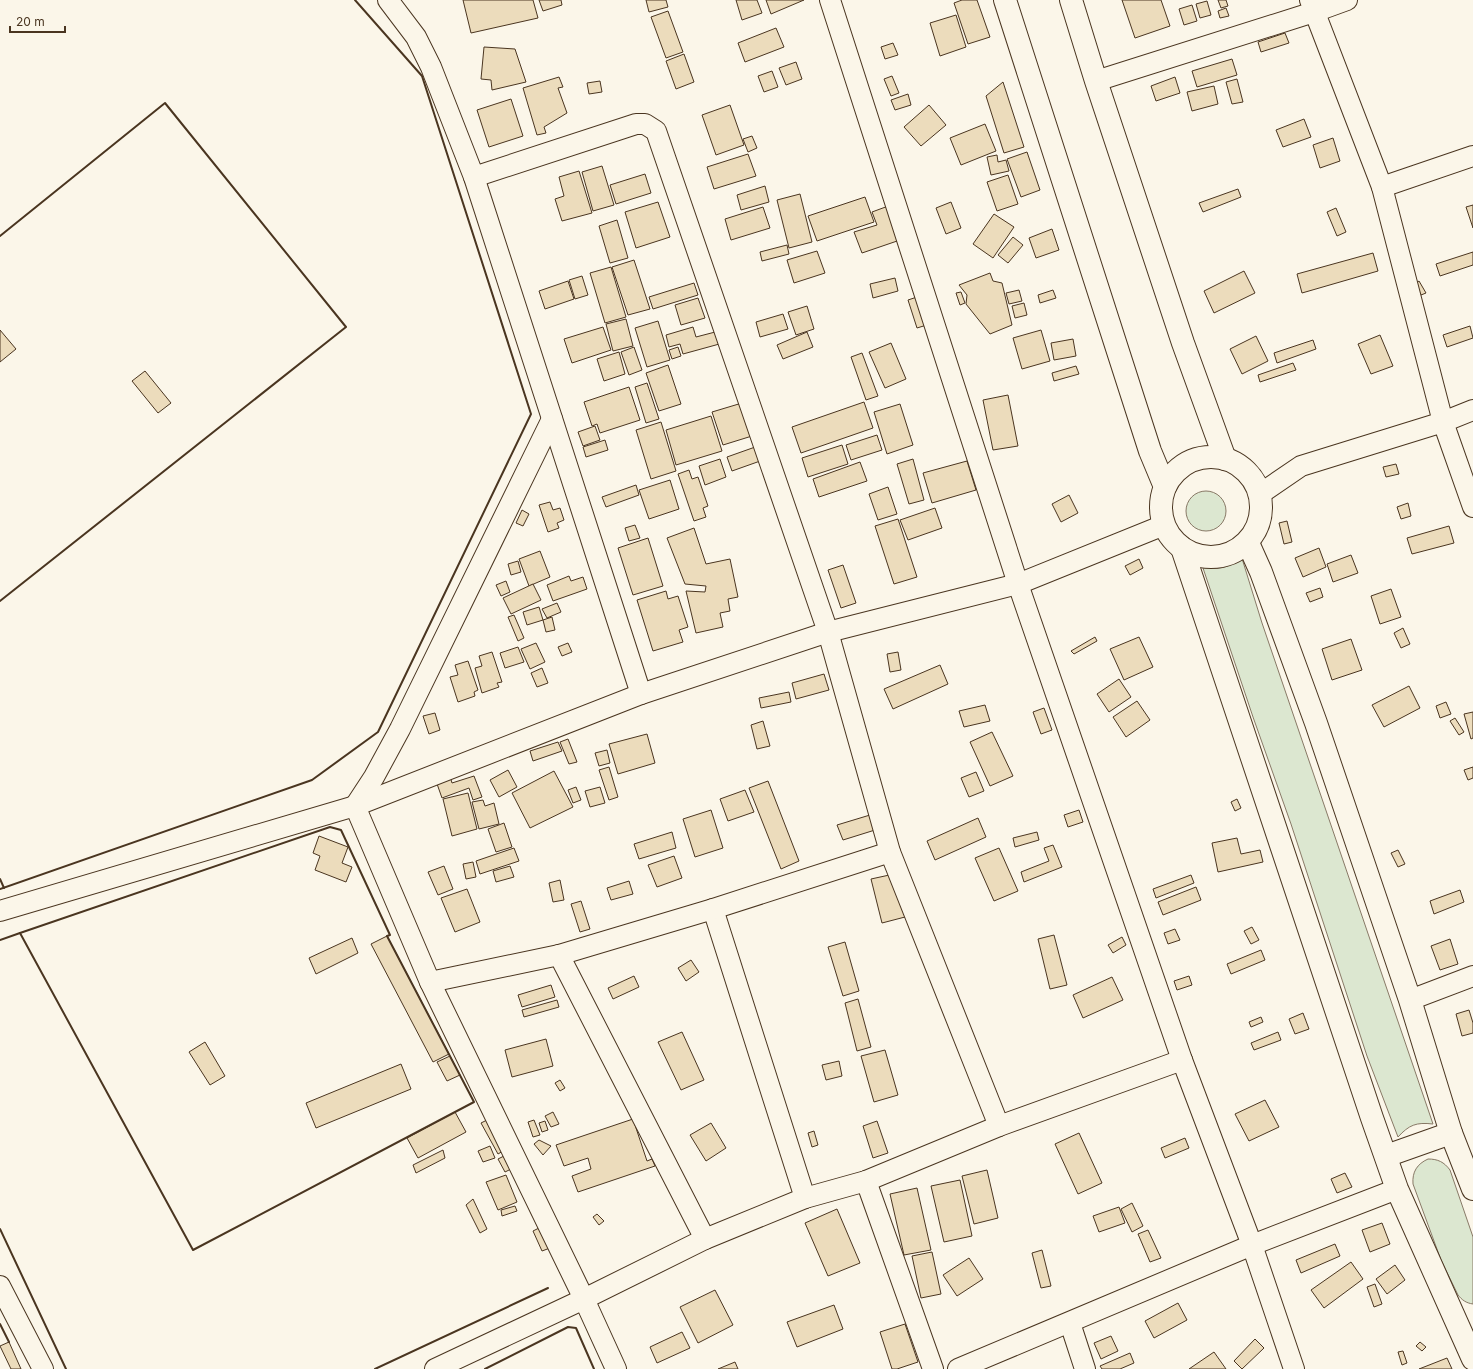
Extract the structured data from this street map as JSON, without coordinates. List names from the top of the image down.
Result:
{
  "scale_bar": "20 m"
}
